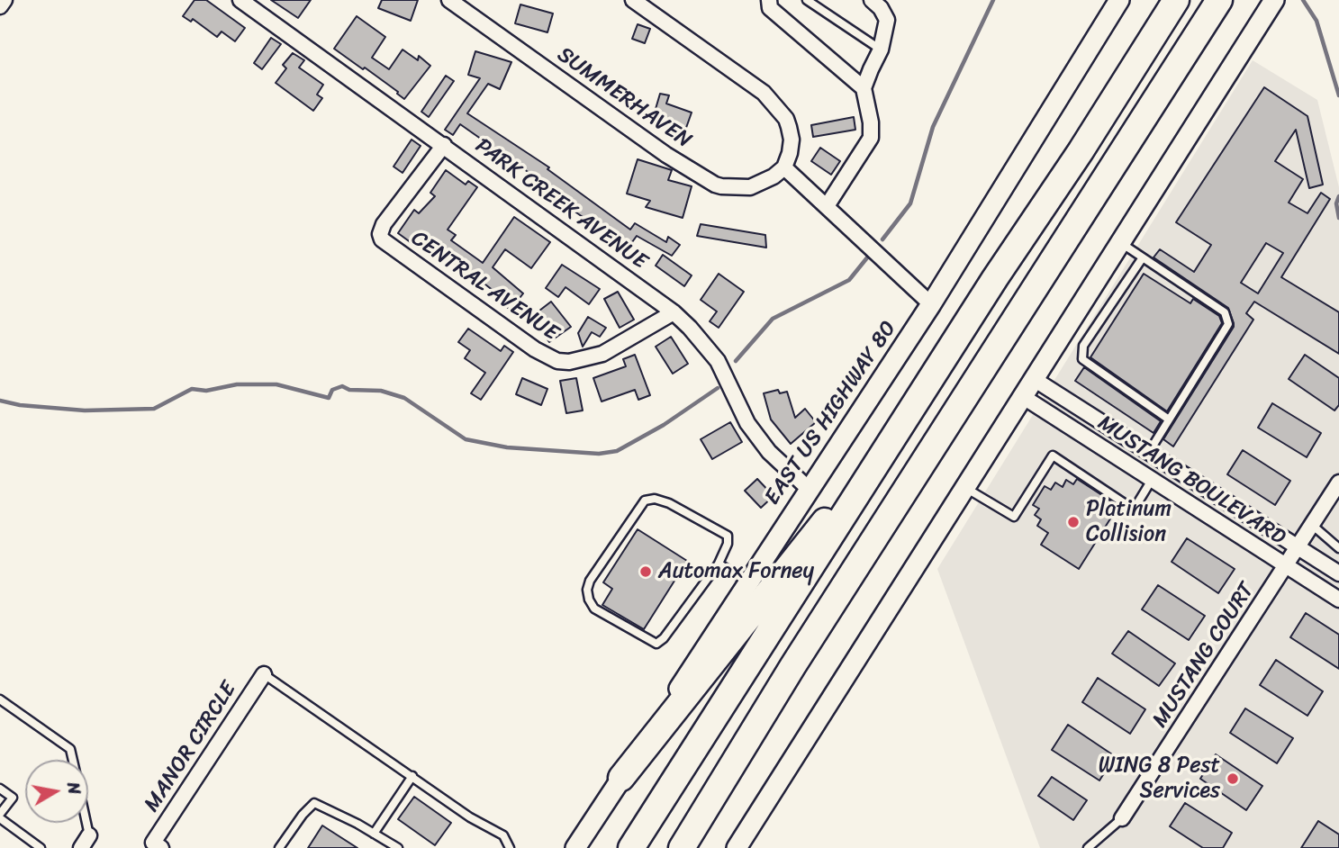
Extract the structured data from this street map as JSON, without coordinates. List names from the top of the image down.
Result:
{
  "streets": {
    "main road": ["EAST US HIGHWAY 80"],
    "street": [
      "SUMMERHAVEN",
      "PARK CREEK AVENUE",
      "CENTRAL AVENUE",
      "MUSTANG BOULEVARD",
      "MUSTANG COURT",
      "MANOR CIRCLE"
    ]
  },
  "crossings": [
    ["PARK CREEK AVENUE", "CENTRAL AVENUE"],
    ["PARK CREEK AVENUE", "EAST US HIGHWAY 80"],
    ["MUSTANG BOULEVARD", "MUSTANG COURT"]
  ],
  "places": ["Platinum Collision", "Automax Forney", "WING 8 Pest Services"],
  "north": "right"
}
